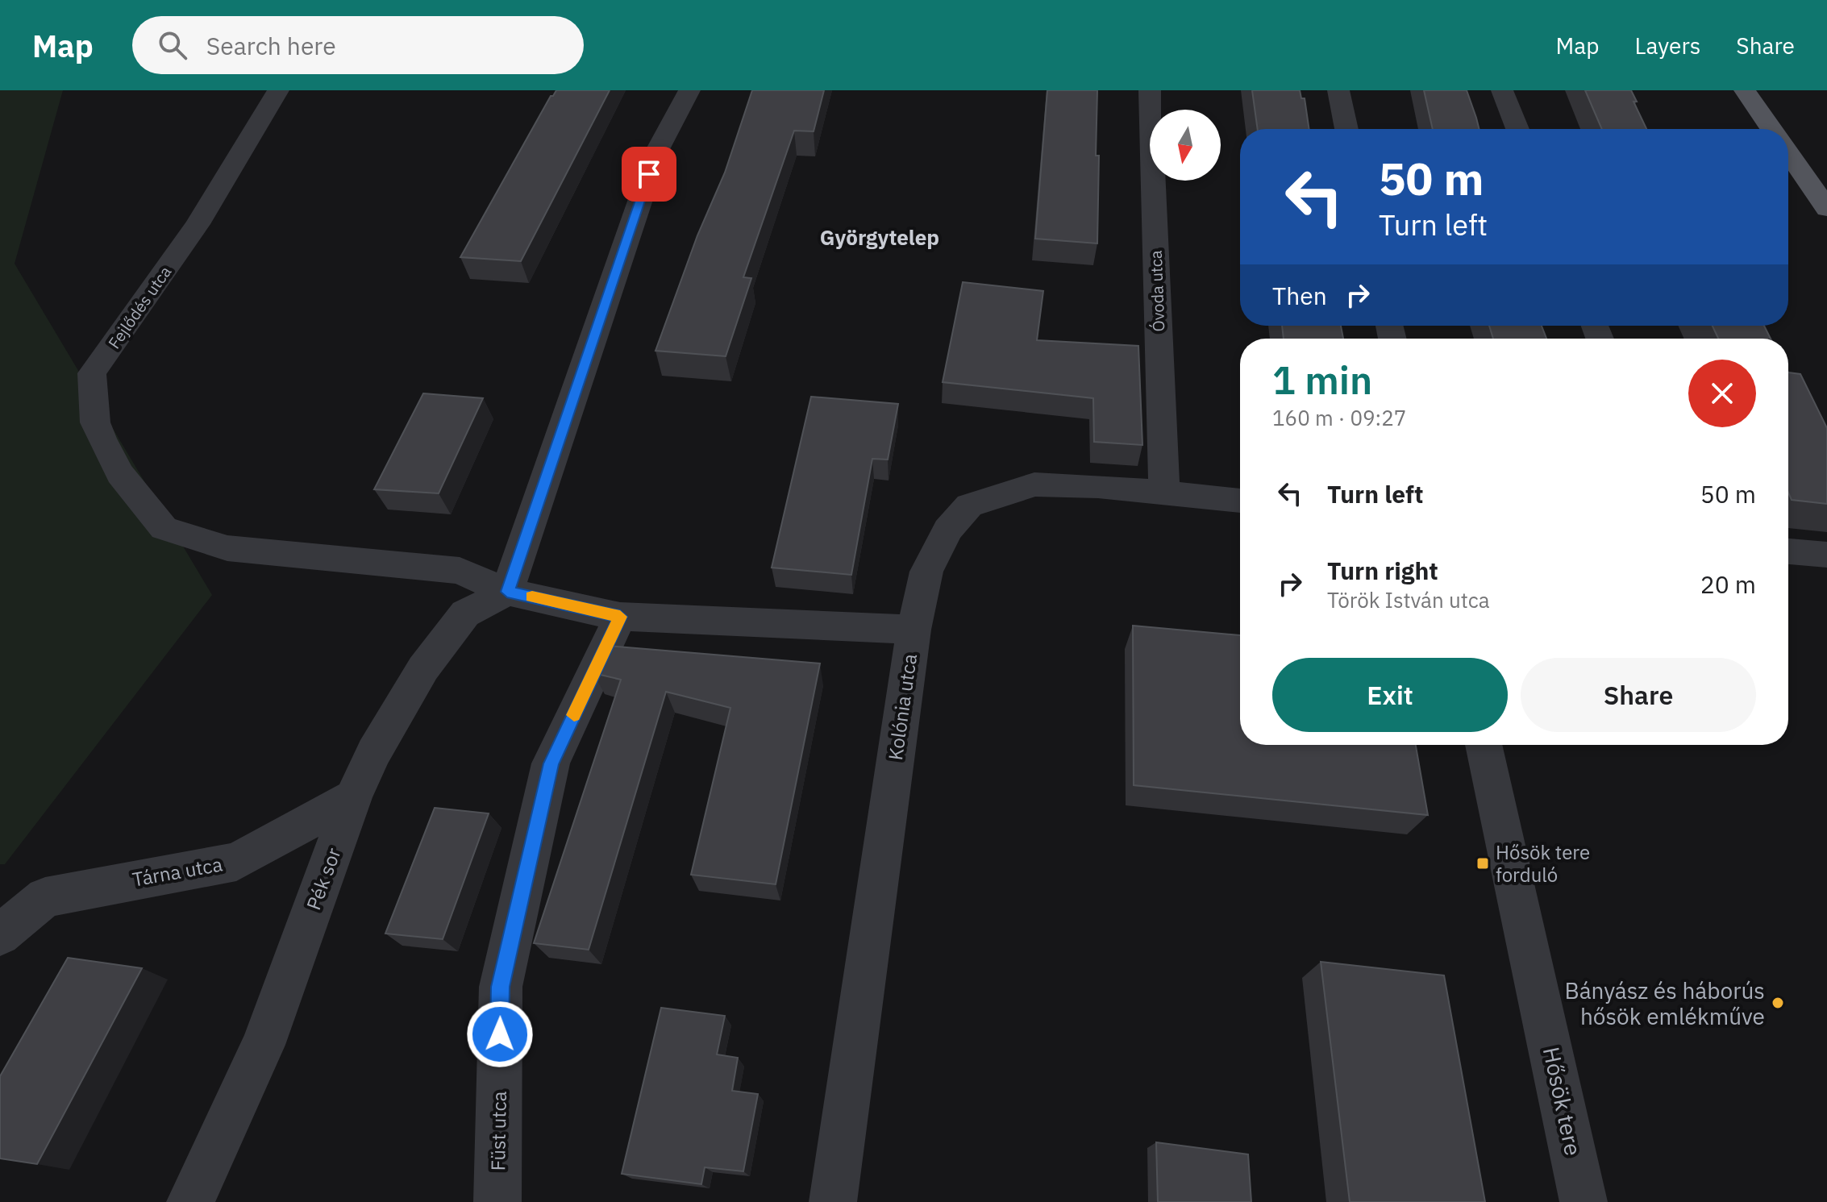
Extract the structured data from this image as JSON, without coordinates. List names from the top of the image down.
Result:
{
  "streets": {
    "street": [
      "Óvoda utca",
      "Fejlődés utca",
      "Kolónia utca",
      "Tárna utca",
      "Pék sor",
      "Hősök tere",
      "Füst utca"
    ]
  },
  "crossings": [
    ["Óvoda utca", "Kolónia utca"],
    ["Fejlődés utca", "Pék sor"],
    ["Tárna utca", "Pék sor"]
  ],
  "districts": ["Györgytelep"],
  "places": {
    "transit": ["Hősök tere forduló"],
    "other": ["Bányász és háborús hősök emlékműve"]
  },
  "north": "bottom",
  "page": {
    "header": "Map",
    "search": "Search here",
    "nav": ["Map", "Layers", "Share"],
    "turn": ["50 m", "Turn left"],
    "then": "Then",
    "heading": ["1 min", "160 m · 09:27"],
    "list": [
      {
        "name": "Turn left",
        "value": "50 m"
      },
      {
        "name": "Turn right",
        "note": "Török István utca",
        "value": "20 m"
      }
    ],
    "buttons": ["Exit", "Share"]
  }
}
